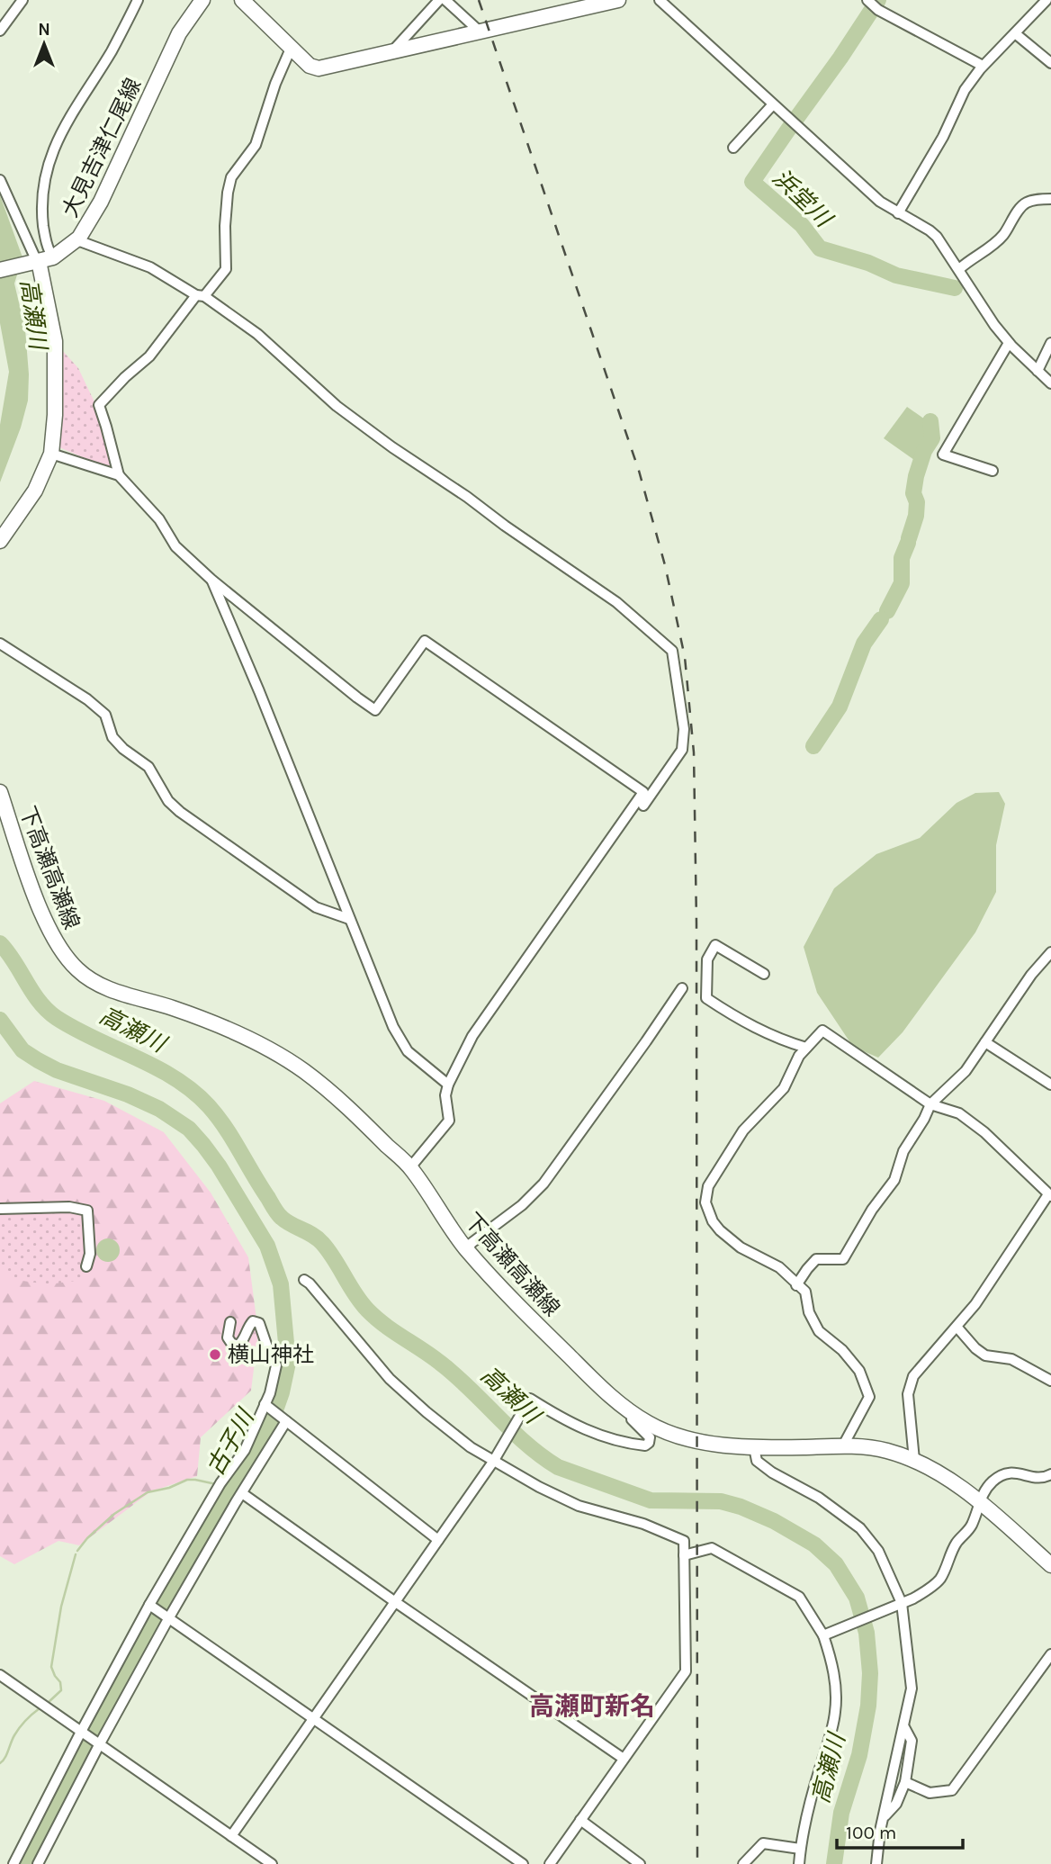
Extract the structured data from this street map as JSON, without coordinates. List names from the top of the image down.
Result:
{
  "streets": {
    "main road": ["大見吉津仁尾線", "下高瀬高瀬線"]
  },
  "districts": ["高瀬町新名"],
  "water": ["浜堂川", "高瀬川", "古子川"],
  "places": ["横山神社"],
  "scale_bar": "100 m",
  "north": "top"
}
